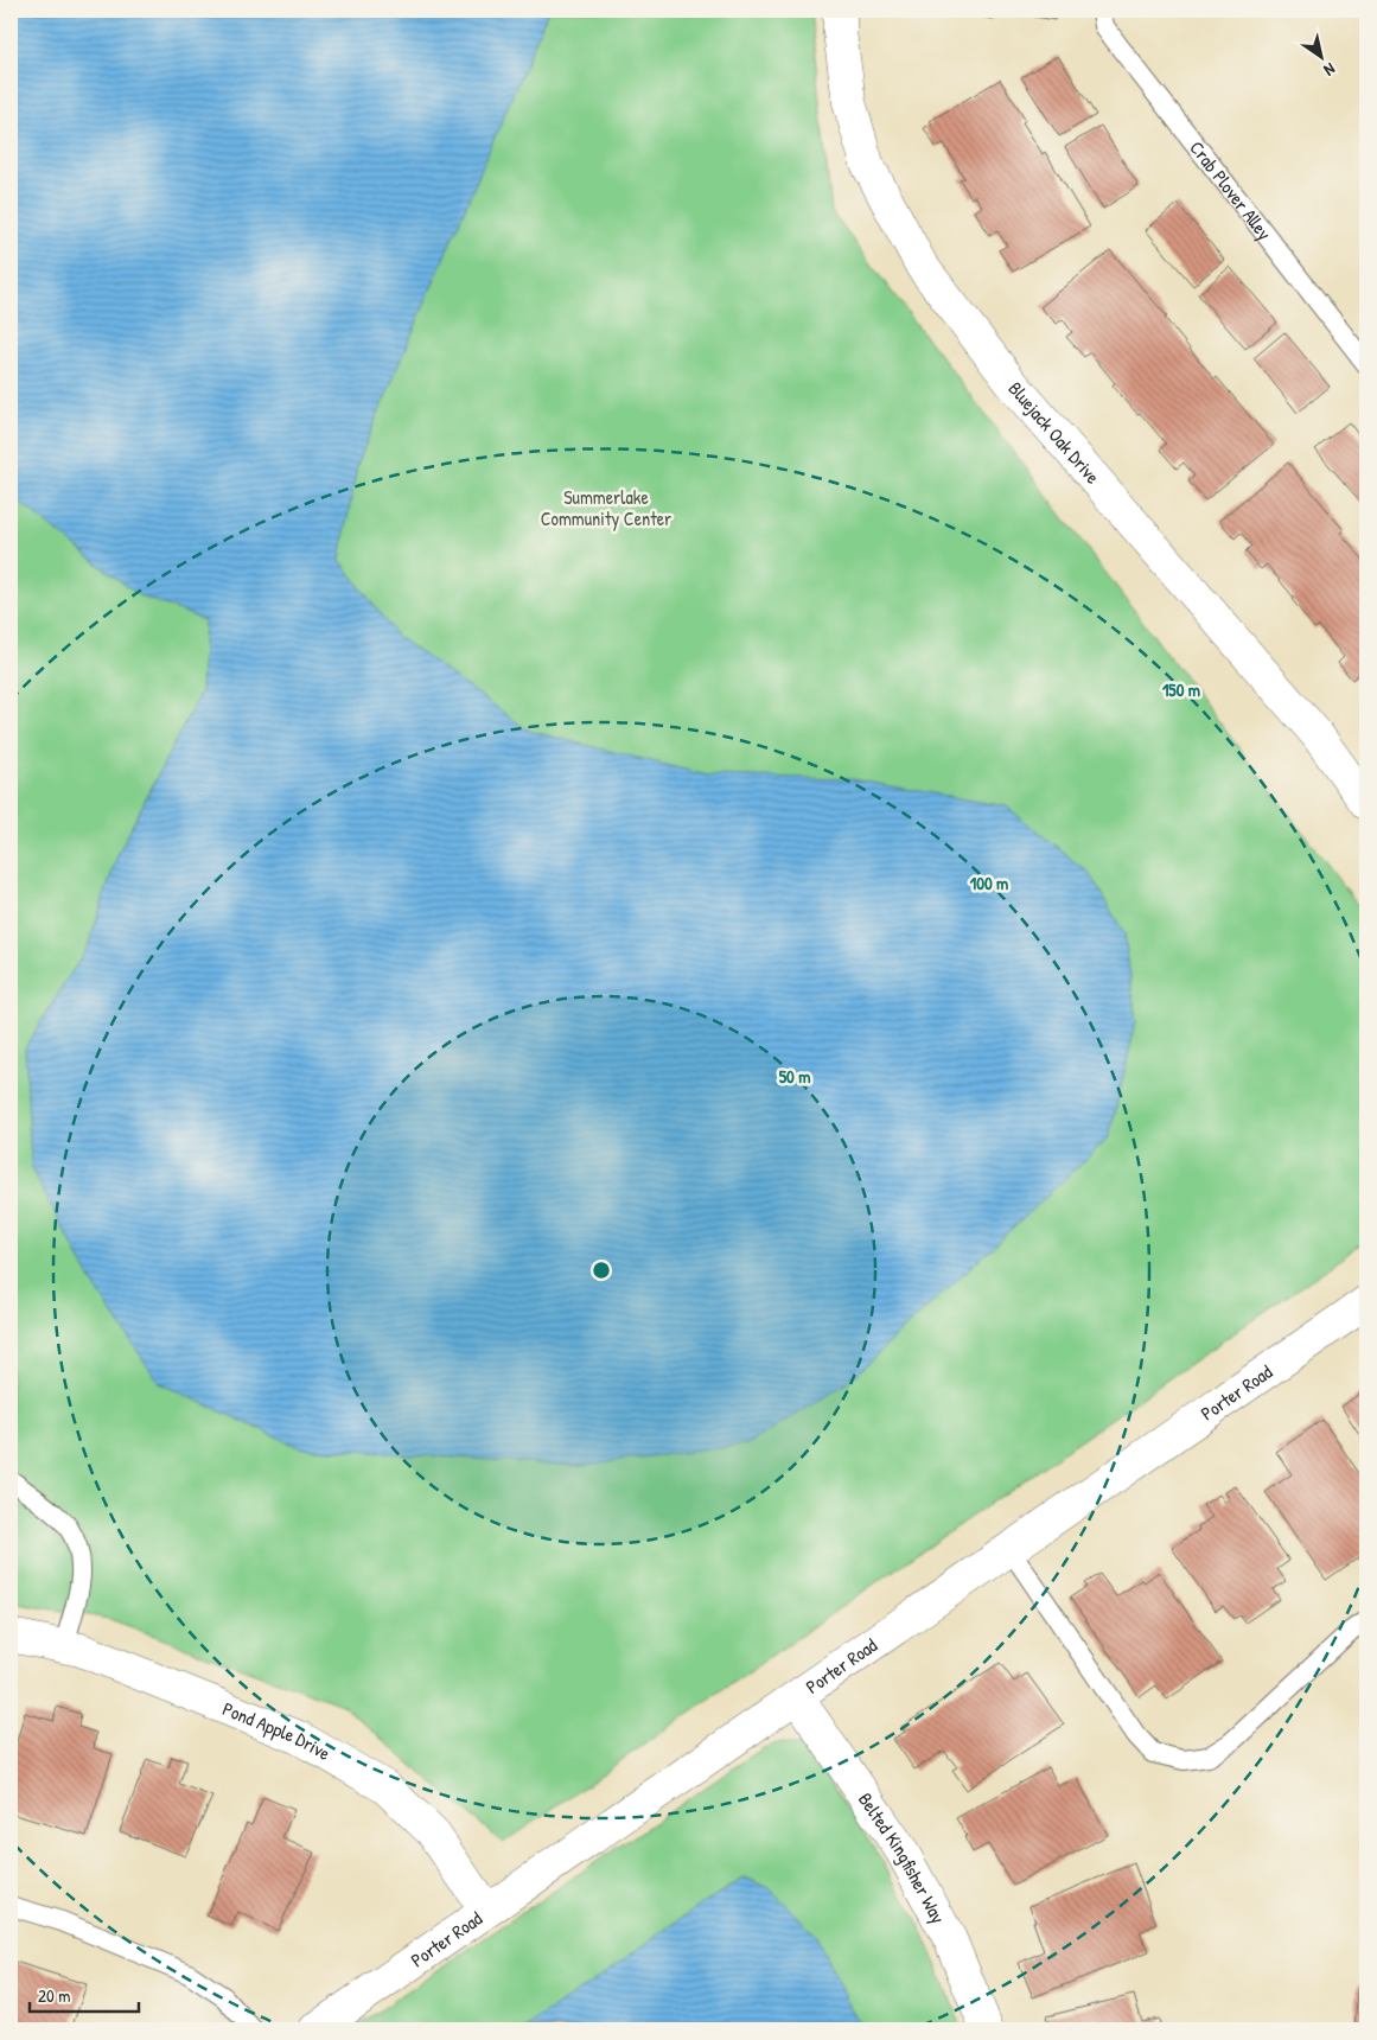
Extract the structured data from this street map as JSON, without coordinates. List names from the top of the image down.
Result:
{
  "streets": {
    "street": [
      "Bluejack Oak Drive",
      "Porter Road",
      "Pond Apple Drive",
      "Belted Kingfisher Way"
    ],
    "lane": ["Crab Plover Alley"]
  },
  "crossings": [
    ["Porter Road", "Pond Apple Drive"],
    ["Porter Road", "Belted Kingfisher Way"]
  ],
  "parks": ["Summerlake Community Center"],
  "scale_bar": "20 m",
  "north": "bottom right",
  "rings": ["150 m", "100 m", "50 m"]
}
